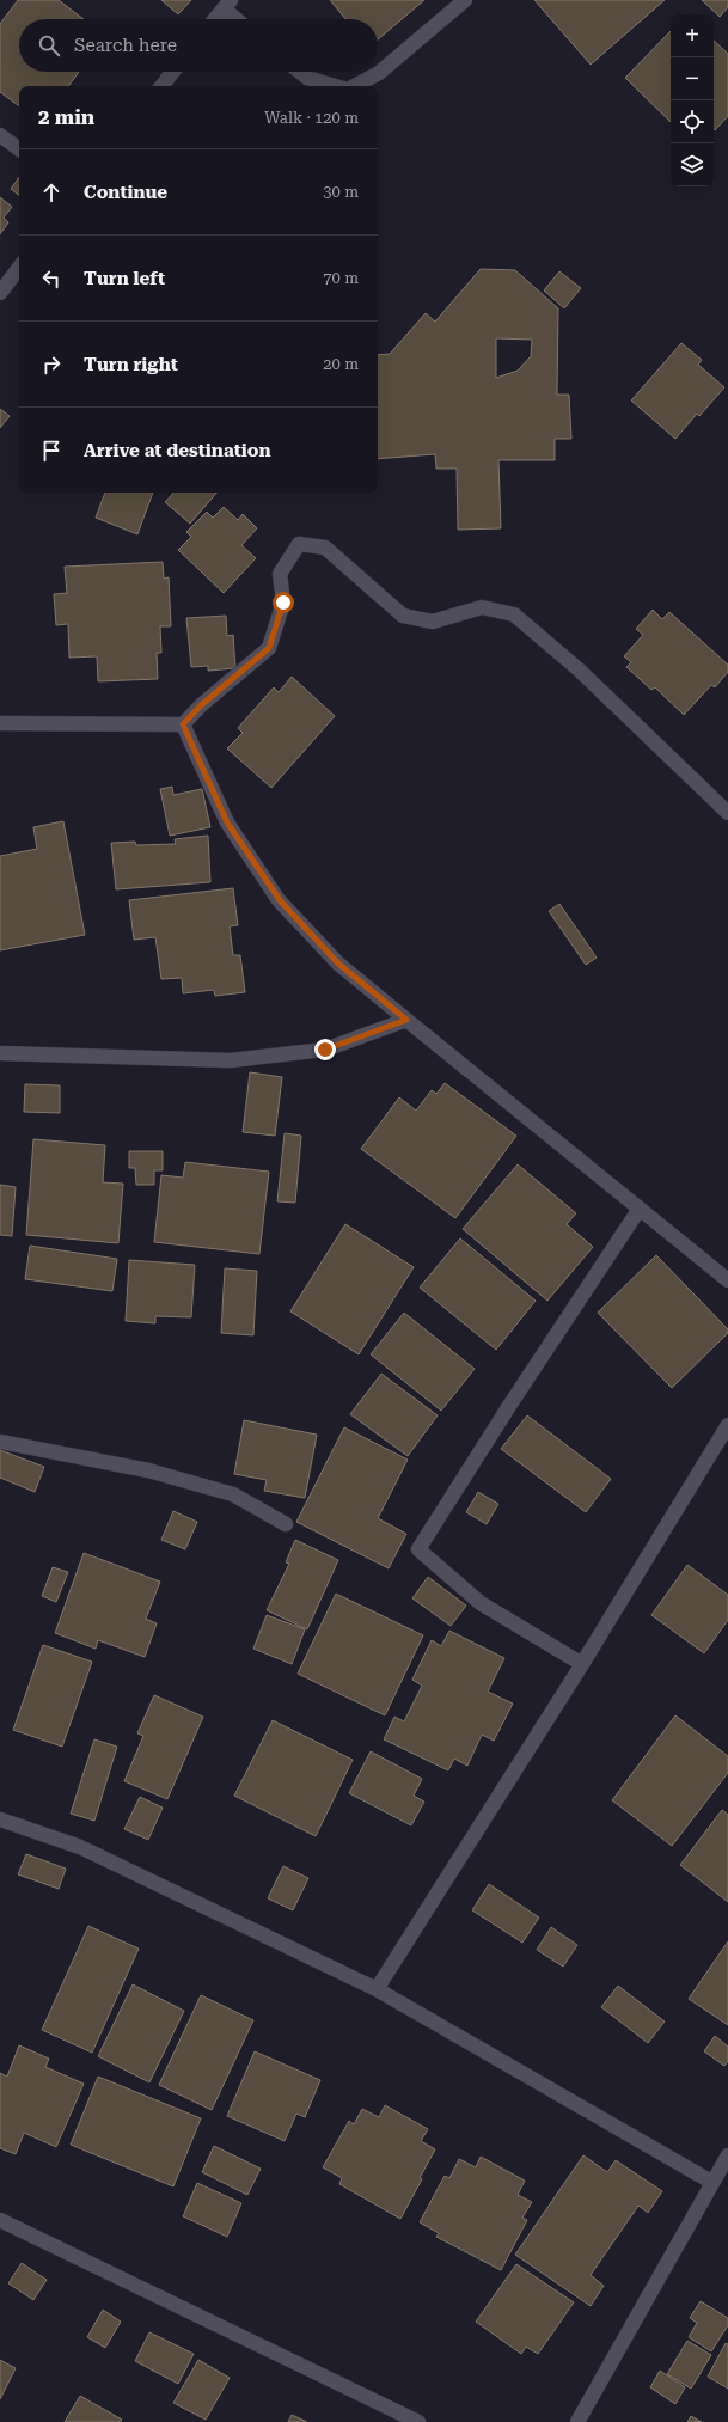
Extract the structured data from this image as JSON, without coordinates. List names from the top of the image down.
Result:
{
  "page": {
    "map_buttons": ["+", "−"],
    "search": "Search here",
    "heading": ["2 min", "Walk · 120 m"],
    "list": [
      ["Continue", "30 m"],
      ["Turn left", "70 m"],
      ["Turn right", "20 m"],
      "Arrive at destination"
    ]
  }
}
